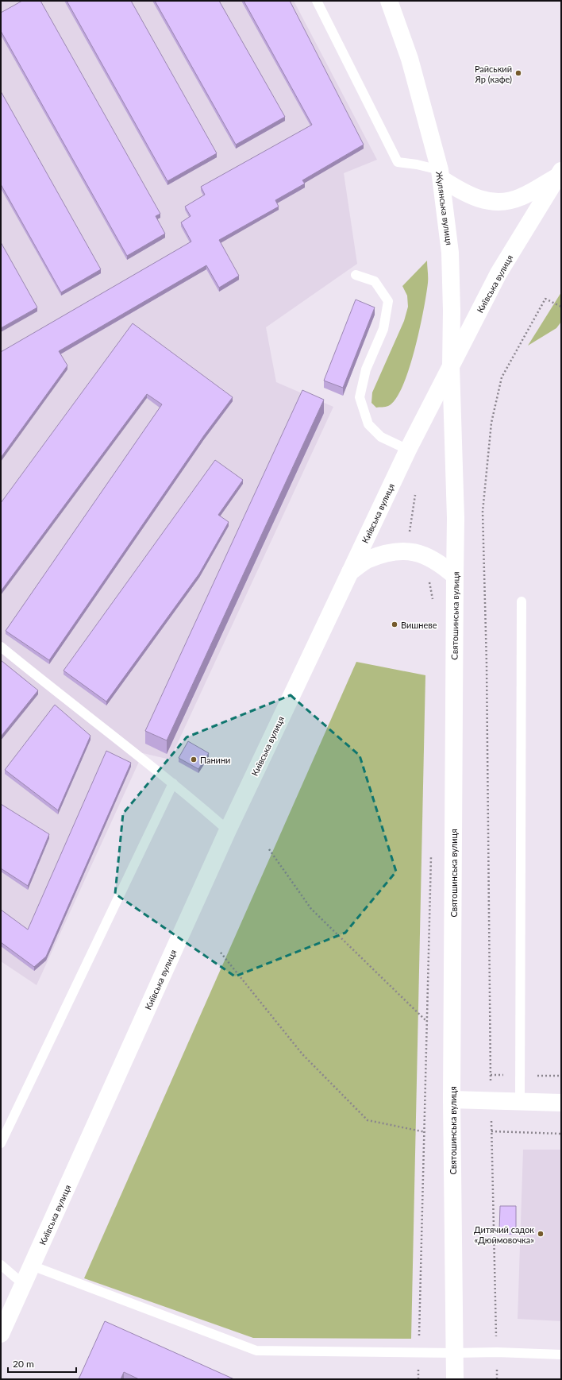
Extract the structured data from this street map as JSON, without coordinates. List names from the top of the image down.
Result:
{
  "streets": {
    "main road": ["Жулянська вулиця", "Київська вулиця", "Святошинська вулиця"]
  },
  "crossings": [
    ["Жулянська вулиця", "Київська вулиця"],
    ["Жулянська вулиця", "Святошинська вулиця"],
    ["Київська вулиця", "Святошинська вулиця"]
  ],
  "places": [
    "Райський Яр (кафе)",
    "Вишневе",
    "Панини",
    "Дитячий садок «Дюймовочка»"
  ],
  "scale_bar": "20 m"
}
